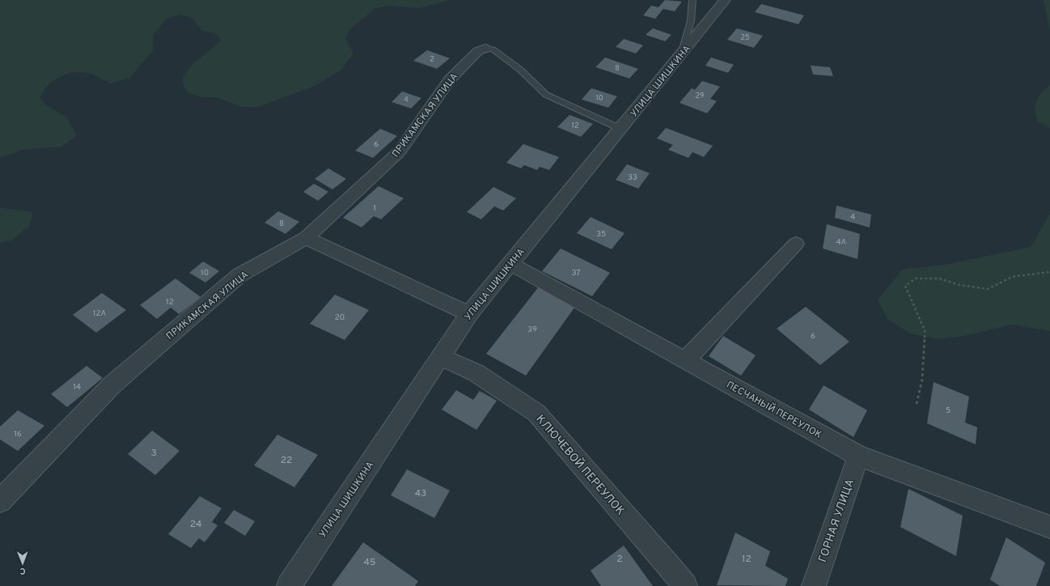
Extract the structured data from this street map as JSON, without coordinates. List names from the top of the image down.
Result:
{
  "streets": {
    "street": [
      "УЛИЦА ШИШКИНА",
      "ПРИКАМСКАЯ УЛИЦА",
      "ПЕСЧАНЫЙ ПЕРЕУЛОК",
      "КЛЮЧЕВОЙ ПЕРЕУЛОК",
      "ГОРНАЯ УЛИЦА"
    ]
  },
  "crossings": [
    ["УЛИЦА ШИШКИНА", "ПЕСЧАНЫЙ ПЕРЕУЛОК"],
    ["УЛИЦА ШИШКИНА", "КЛЮЧЕВОЙ ПЕРЕУЛОК"],
    ["ПЕСЧАНЫЙ ПЕРЕУЛОК", "ГОРНАЯ УЛИЦА"]
  ],
  "house_numbers": [
    "25",
    "2",
    "8",
    "29",
    "10",
    "4",
    "12",
    "6",
    "33",
    "1",
    "4",
    "8",
    "35",
    "4А",
    "10",
    "37",
    "12",
    "12А",
    "20",
    "39",
    "6",
    "14",
    "5",
    "16",
    "3",
    "22",
    "43",
    "24",
    "2",
    "12",
    "45"
  ],
  "north": "bottom"
}
